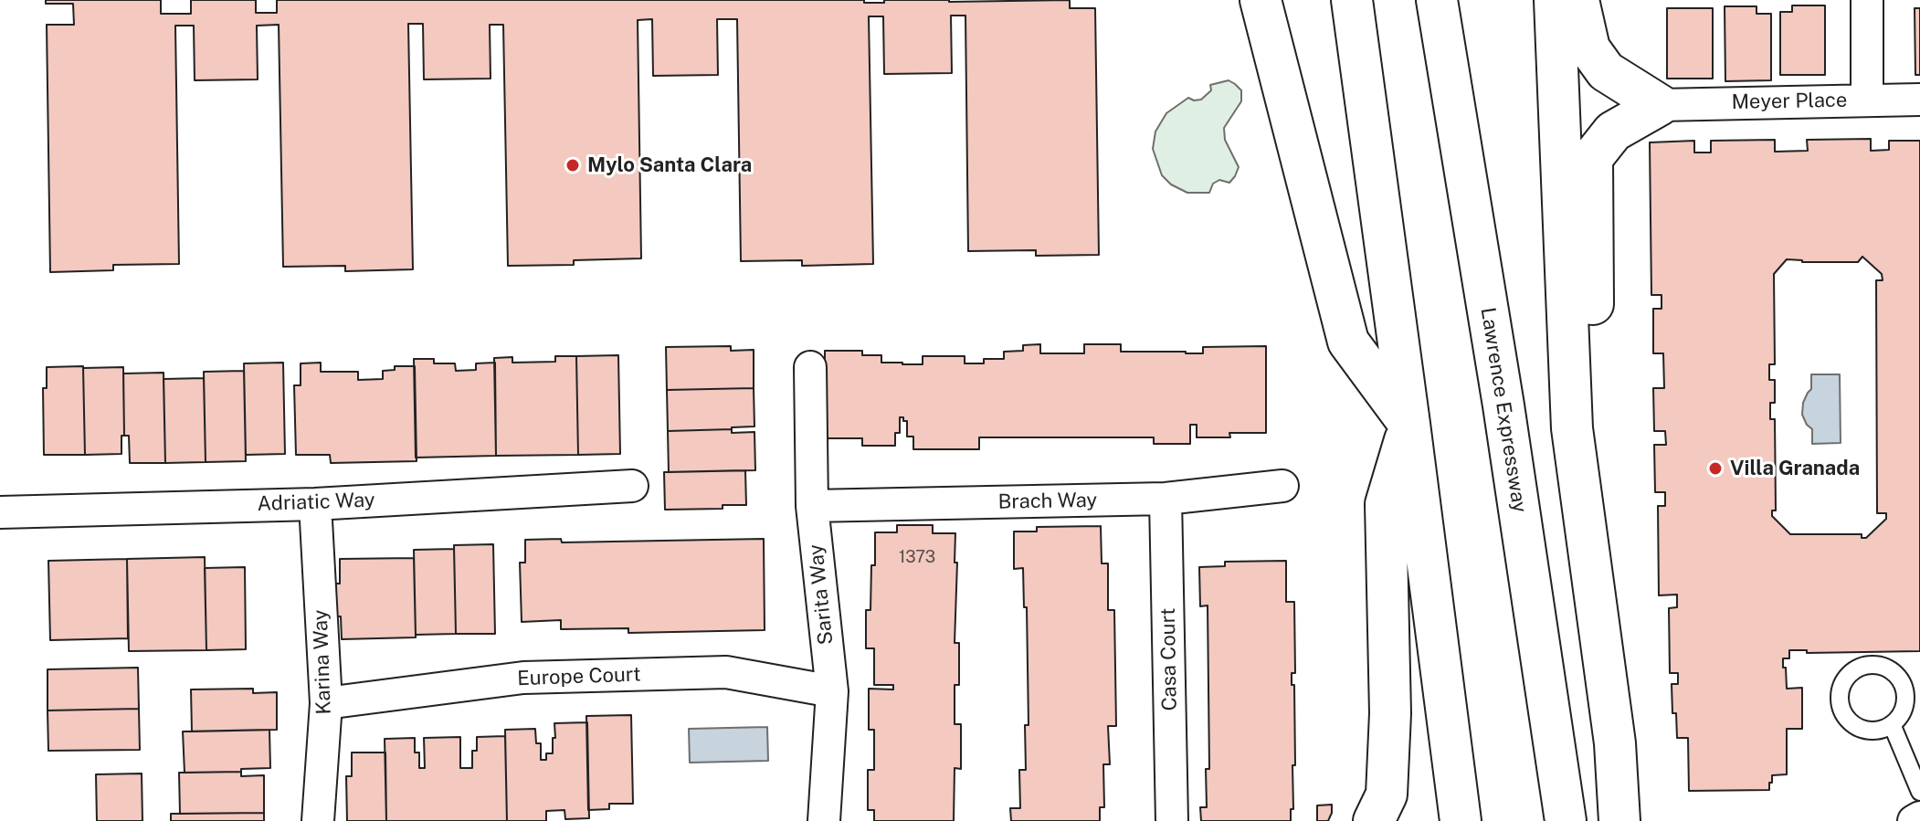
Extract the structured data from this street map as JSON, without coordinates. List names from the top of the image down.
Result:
{
  "streets": {
    "highway": ["Lawrence Expressway"],
    "street": [
      "Meyer Place",
      "Brach Way",
      "Adriatic Way",
      "Sarita Way",
      "Casa Court",
      "Karina Way",
      "Europe Court"
    ]
  },
  "crossings": [
    ["Brach Way", "Sarita Way"],
    ["Brach Way", "Casa Court"],
    ["Adriatic Way", "Karina Way"],
    ["Sarita Way", "Europe Court"],
    ["Karina Way", "Europe Court"]
  ],
  "places": ["Mylo Santa Clara", "Villa Granada"],
  "house_numbers": ["1373"]
}
